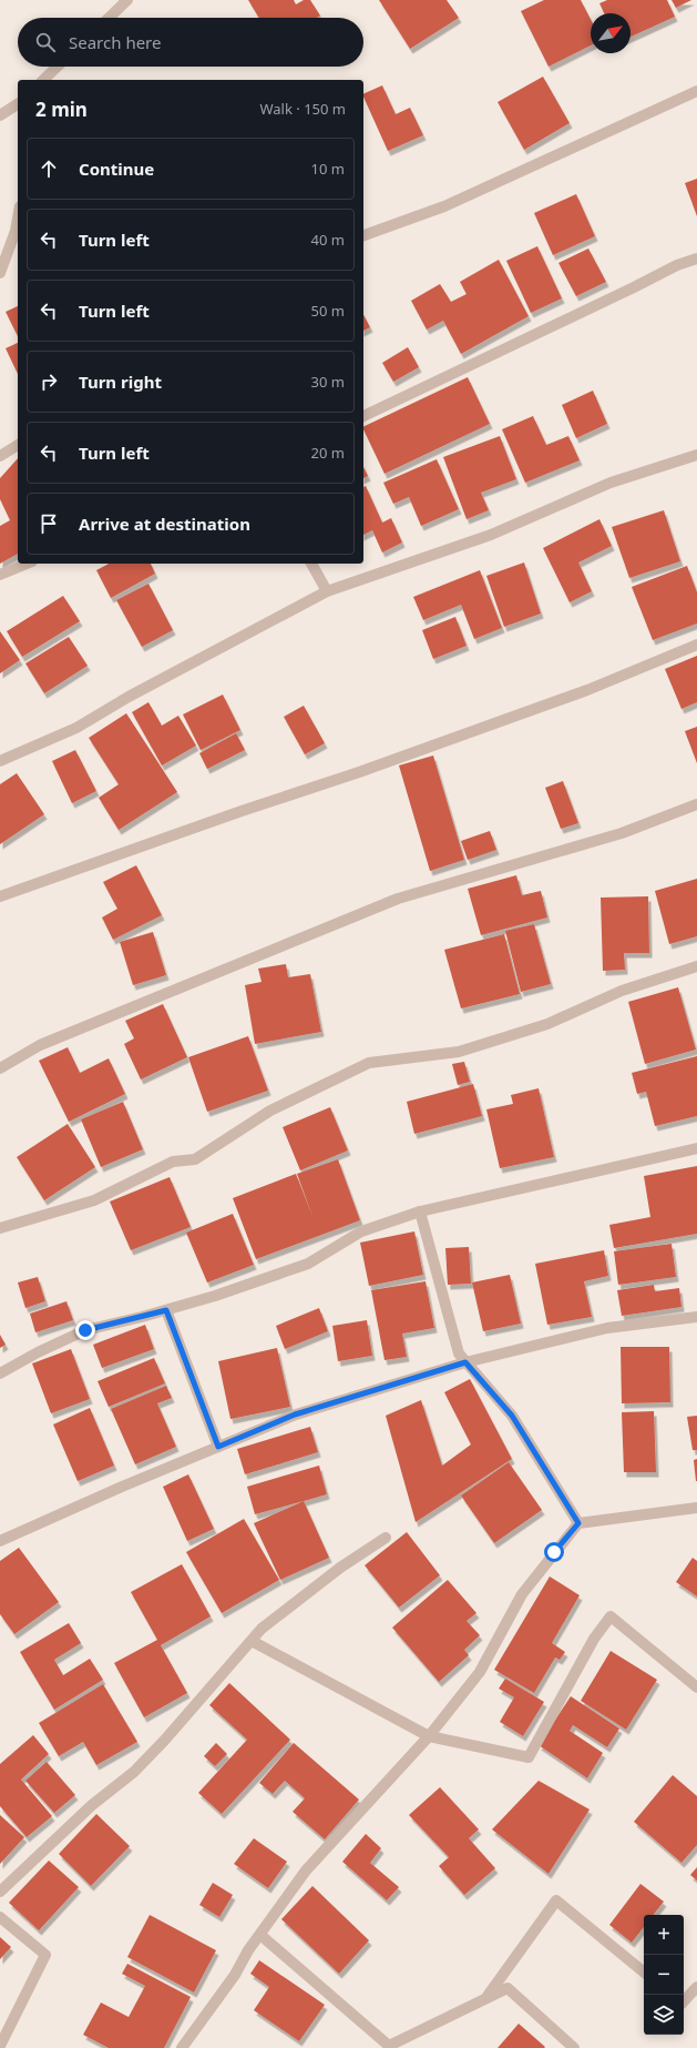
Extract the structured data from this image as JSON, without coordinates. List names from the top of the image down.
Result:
{
  "north": "top right",
  "page": {
    "search": "Search here",
    "heading": ["2 min", "Walk · 150 m"],
    "list": [
      ["Continue", "10 m"],
      ["Turn left", "40 m"],
      ["Turn left", "50 m"],
      ["Turn right", "30 m"],
      ["Turn left", "20 m"],
      "Arrive at destination"
    ],
    "map_buttons": ["+", "−"]
  }
}
